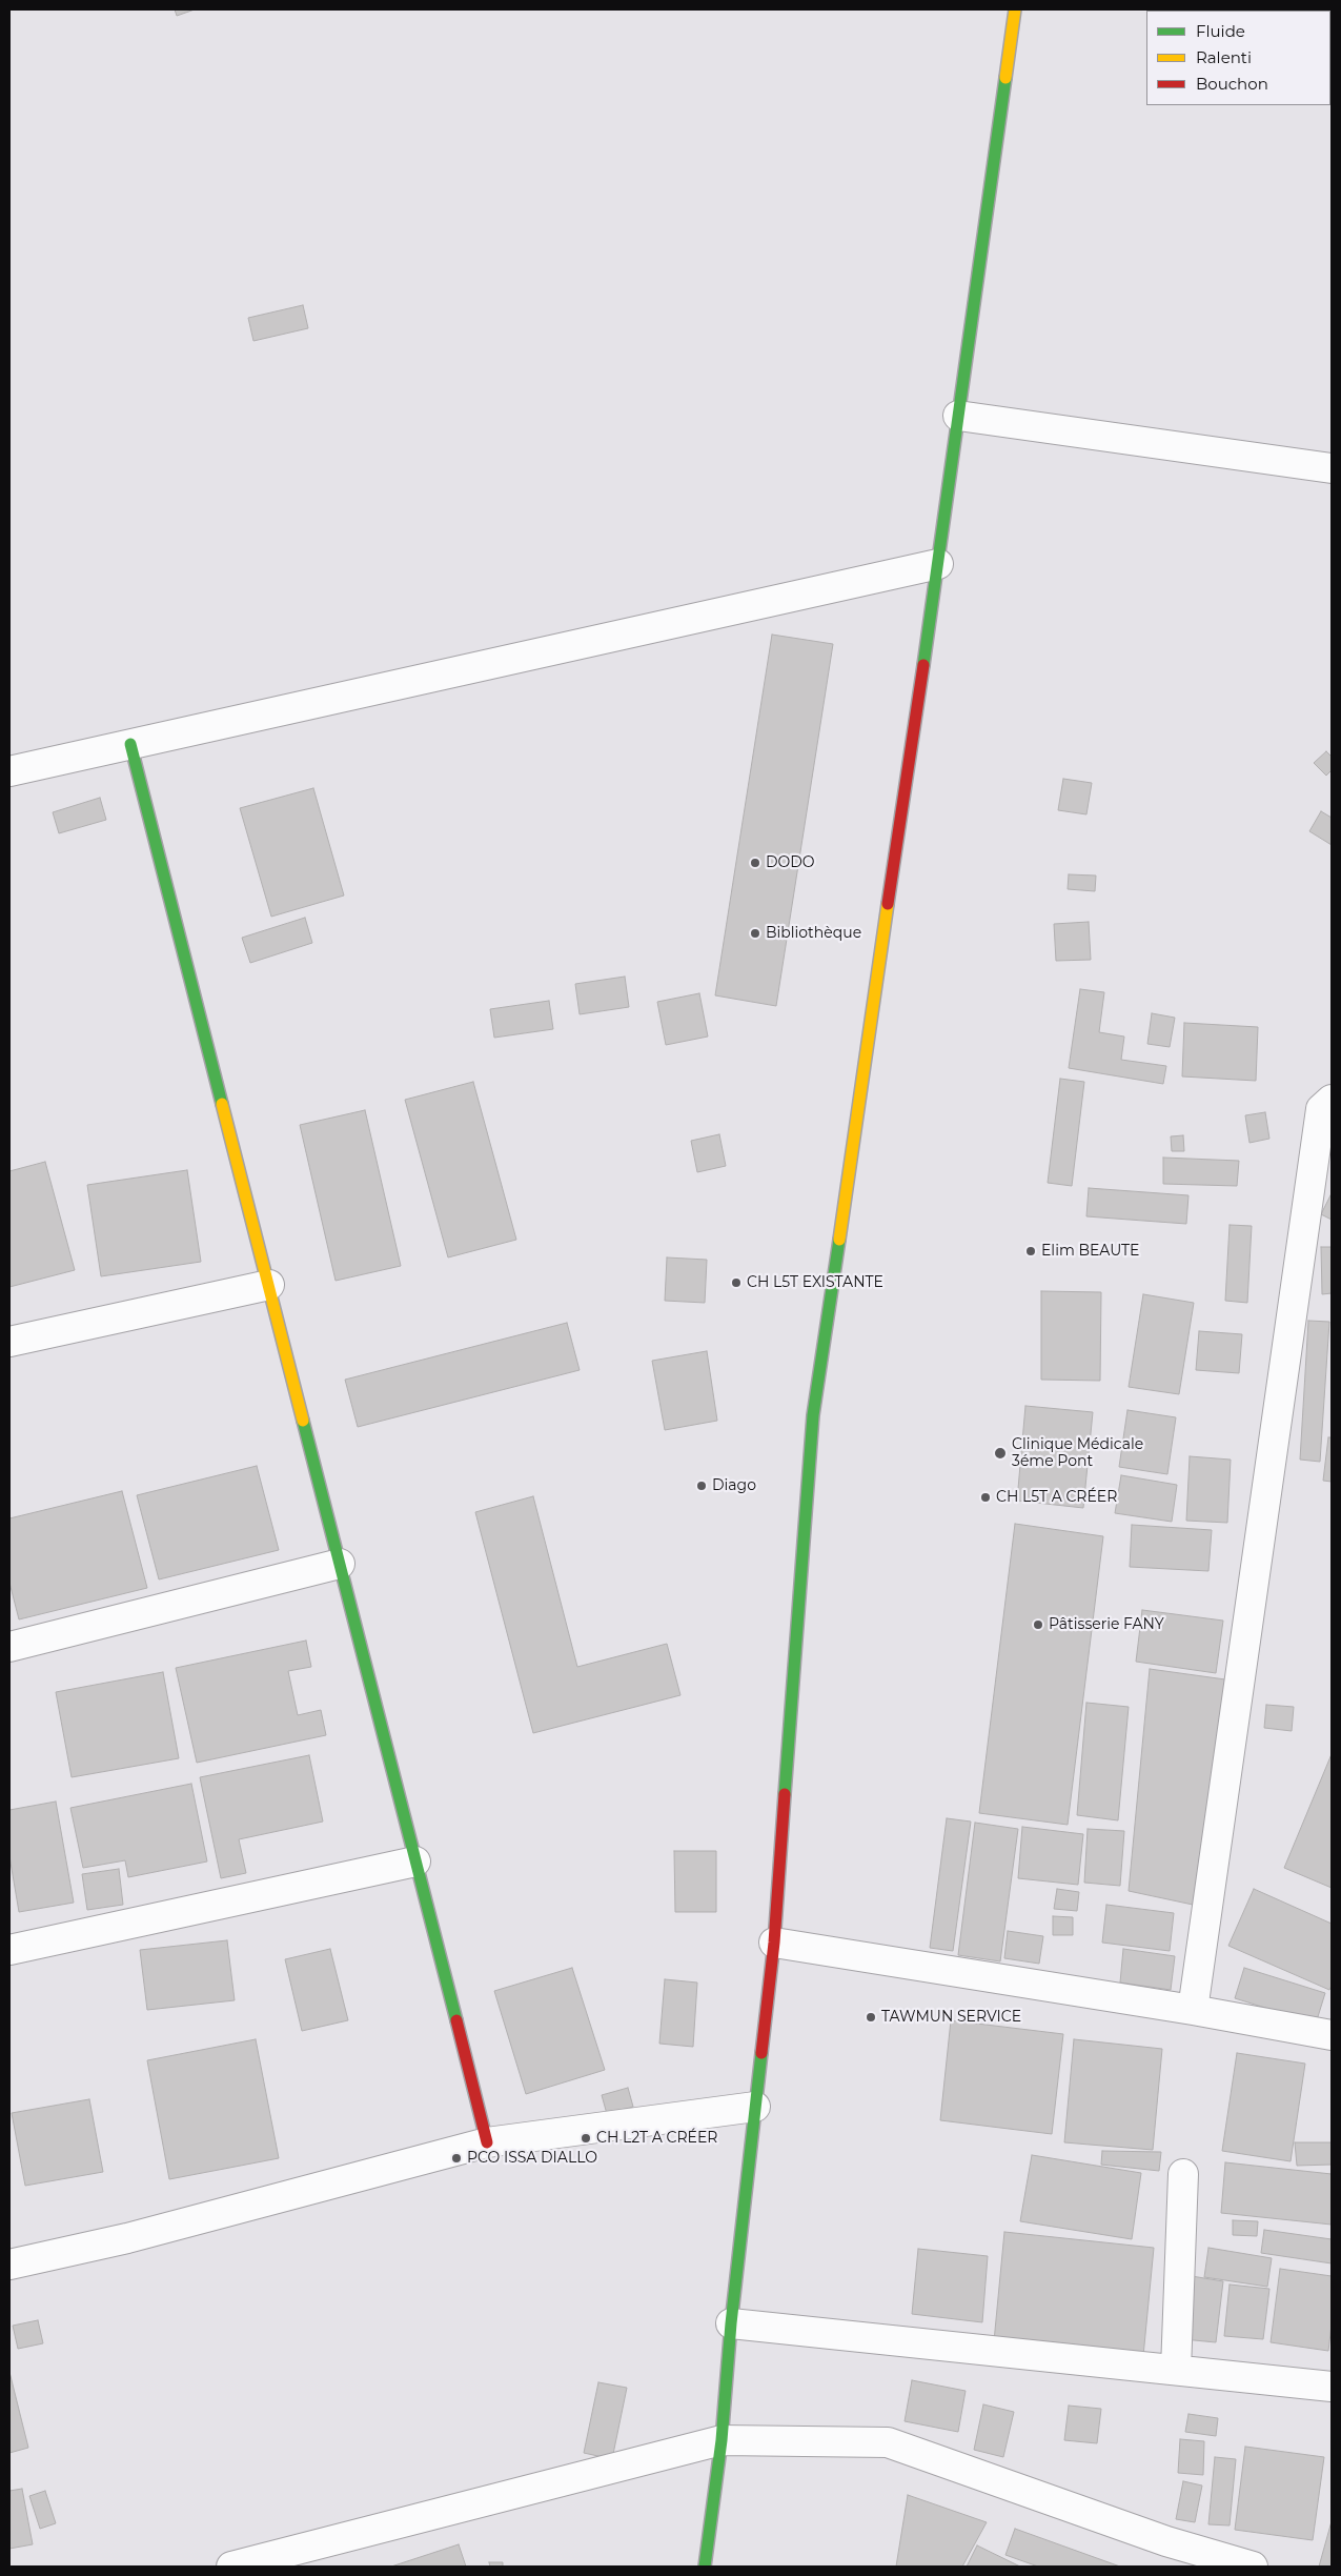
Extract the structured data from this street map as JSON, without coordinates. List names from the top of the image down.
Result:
{
  "places": [
    "DODO",
    "Bibliothèque",
    "Elim BEAUTE",
    "CH L5T EXISTANTE",
    "Clinique Médicale 3éme Pont",
    "Diago",
    "CH L5T A CRÉER",
    "Pâtisserie FANY",
    "TAWMUN SERVICE",
    "CH L2T A CRÉER",
    "PCO ISSA DIALLO"
  ],
  "legend": ["Fluide", "Ralenti", "Bouchon"]
}
